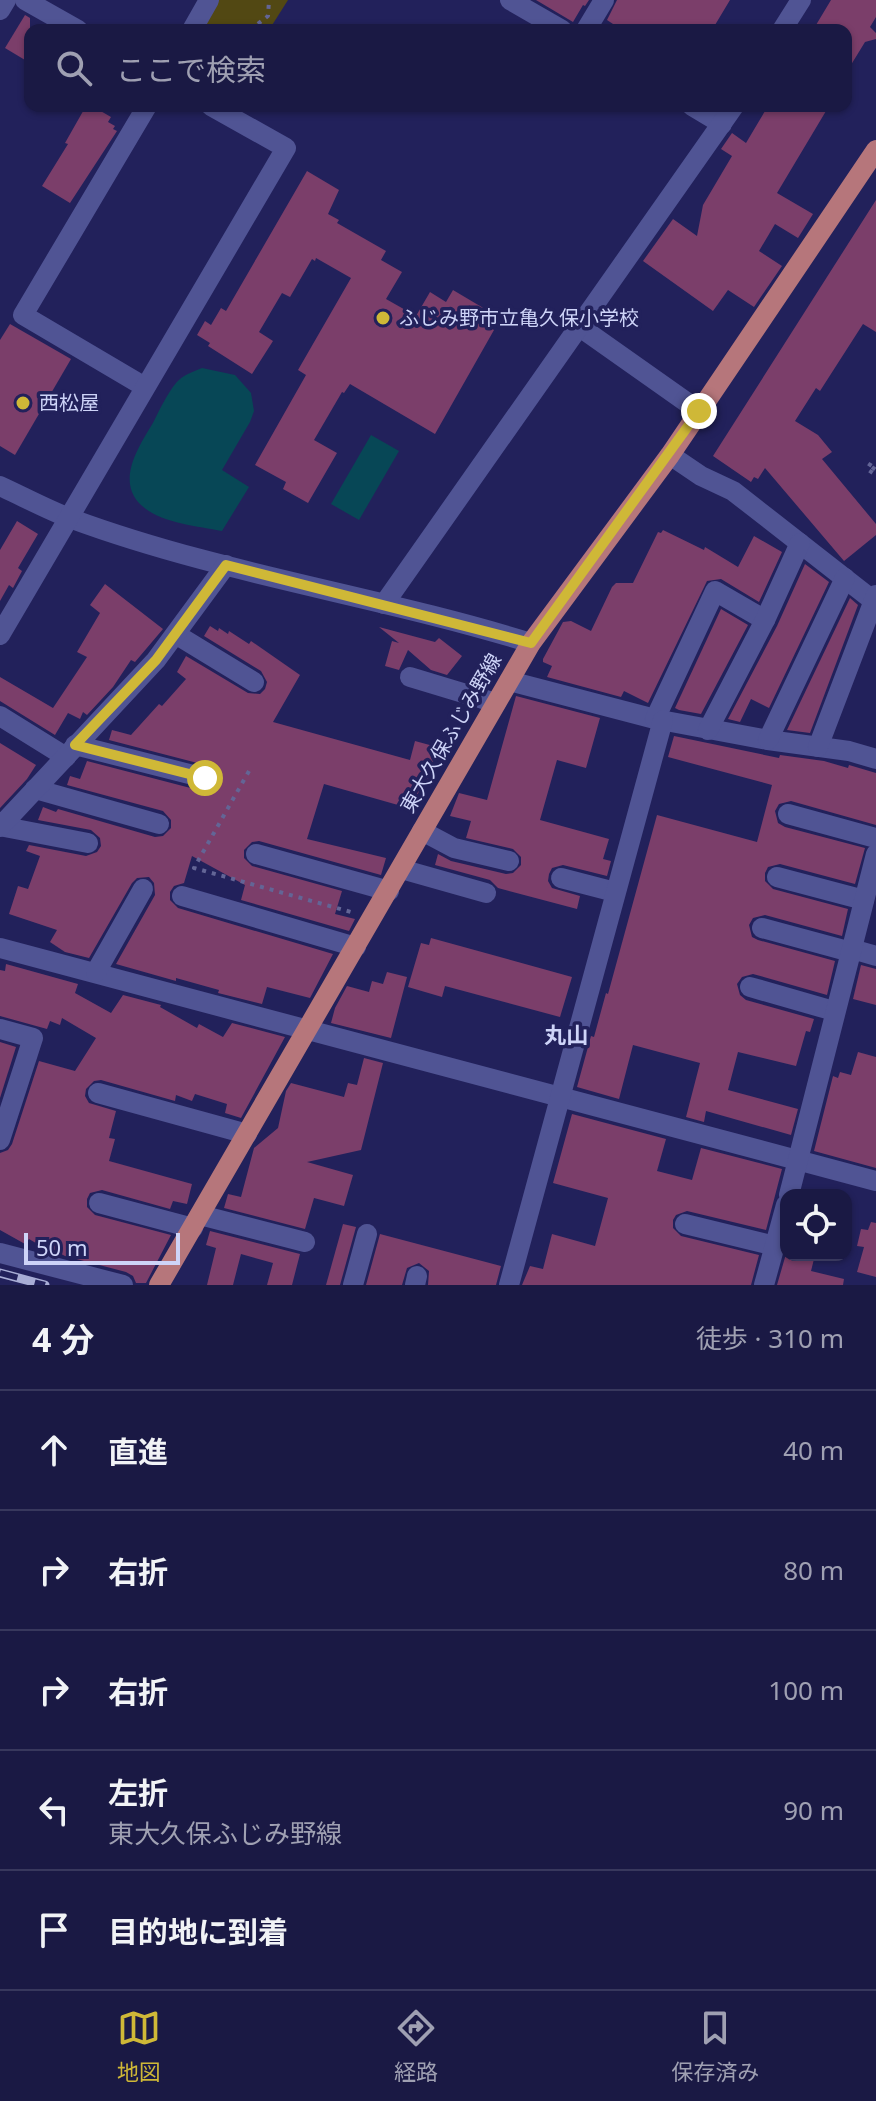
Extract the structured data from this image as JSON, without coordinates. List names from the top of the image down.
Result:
{
  "streets": {
    "main road": ["東大久保ふじみ野線"]
  },
  "districts": ["丸山"],
  "places": ["ふじみ野市立亀久保小学校", "西松屋"],
  "scale_bar": "50 m",
  "page": {
    "search": "ここで検索",
    "scale": "50 m",
    "heading": ["4 分", "徒歩 · 310 m"],
    "list": [
      ["直進", "40 m"],
      ["右折", "80 m"],
      ["右折", "100 m"],
      ["左折", "東大久保ふじみ野線", "90 m"],
      "目的地に到着"
    ],
    "nav": ["地図", "経路", "保存済み"]
  }
}
